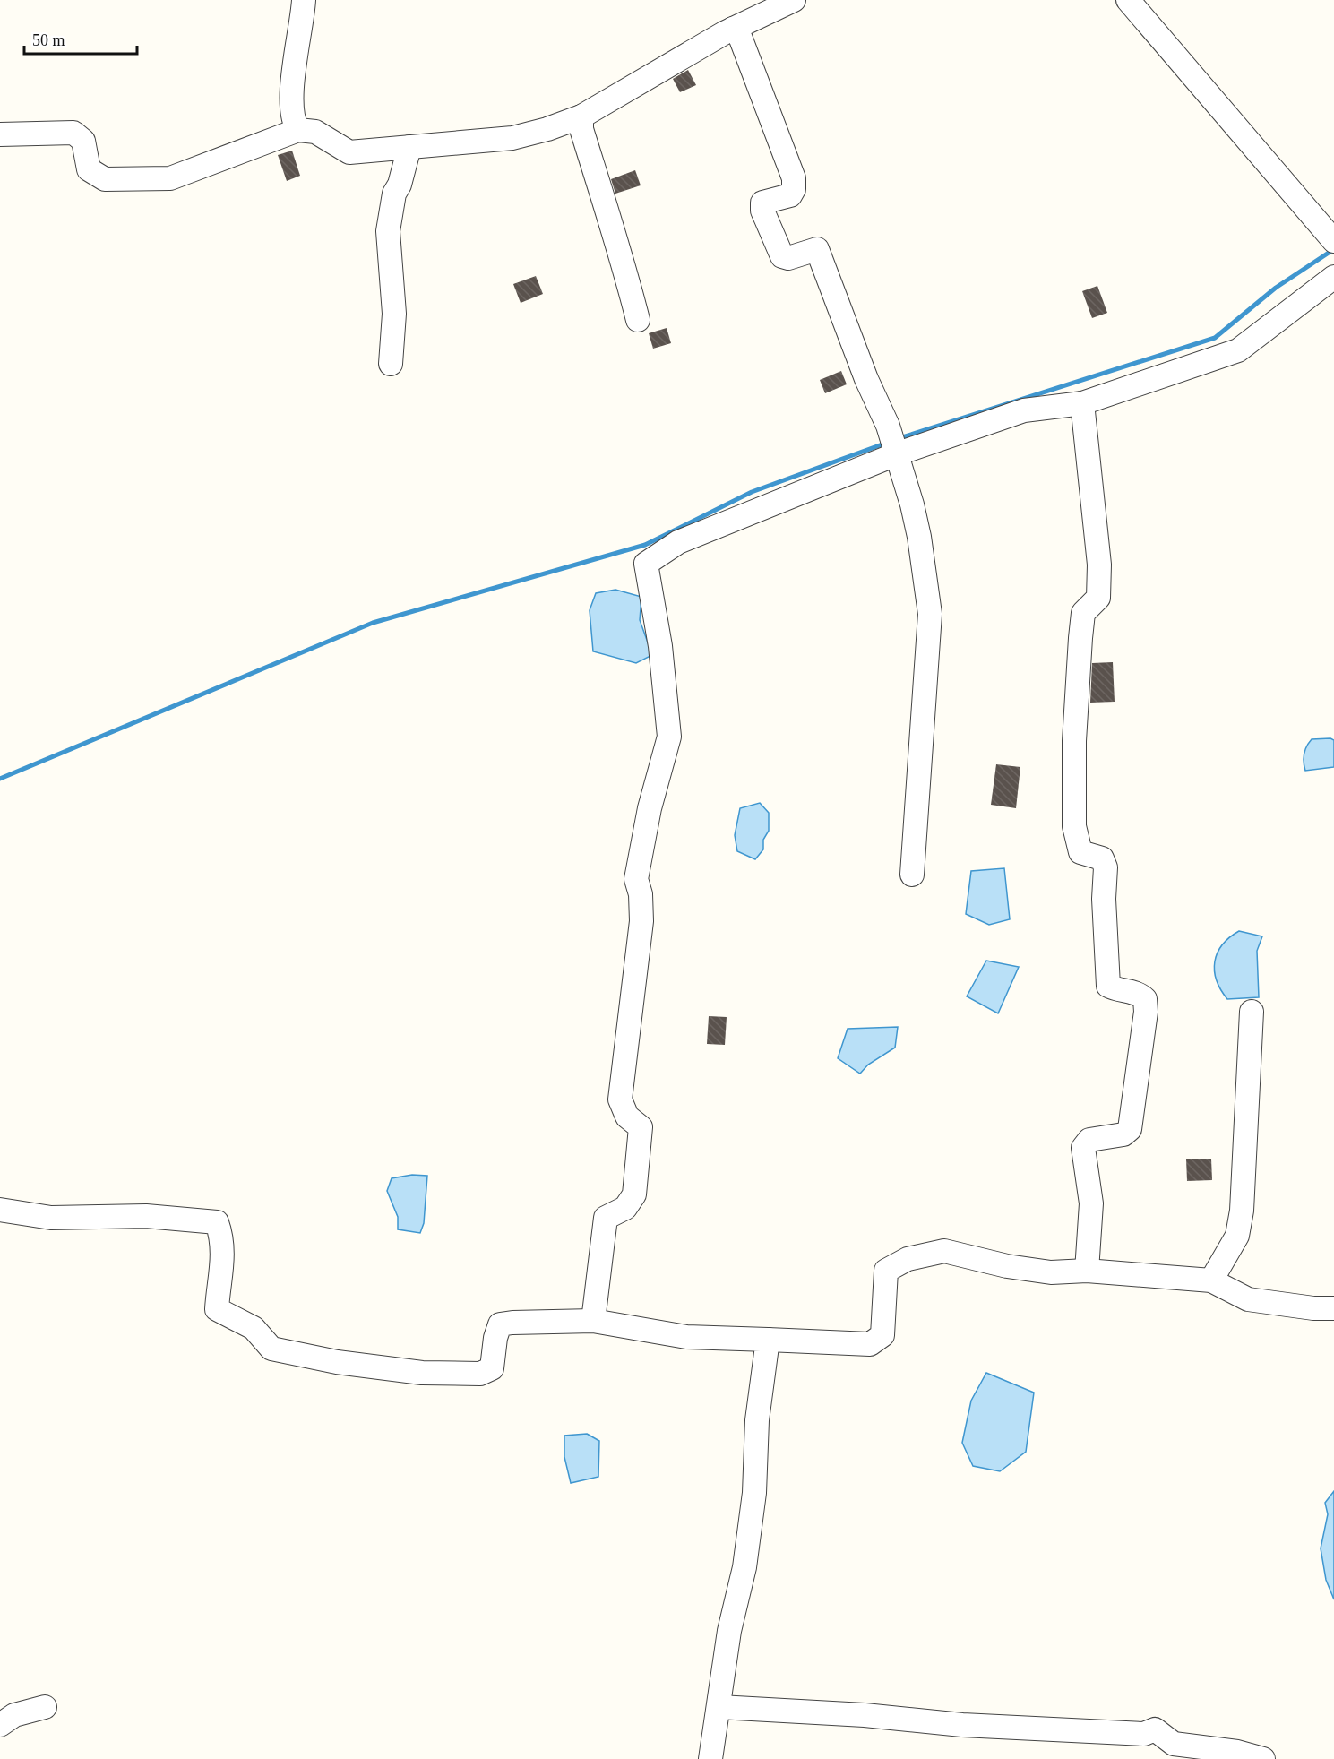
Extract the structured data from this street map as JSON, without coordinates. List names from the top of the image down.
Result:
{
  "scale_bar": "50 m"
}
